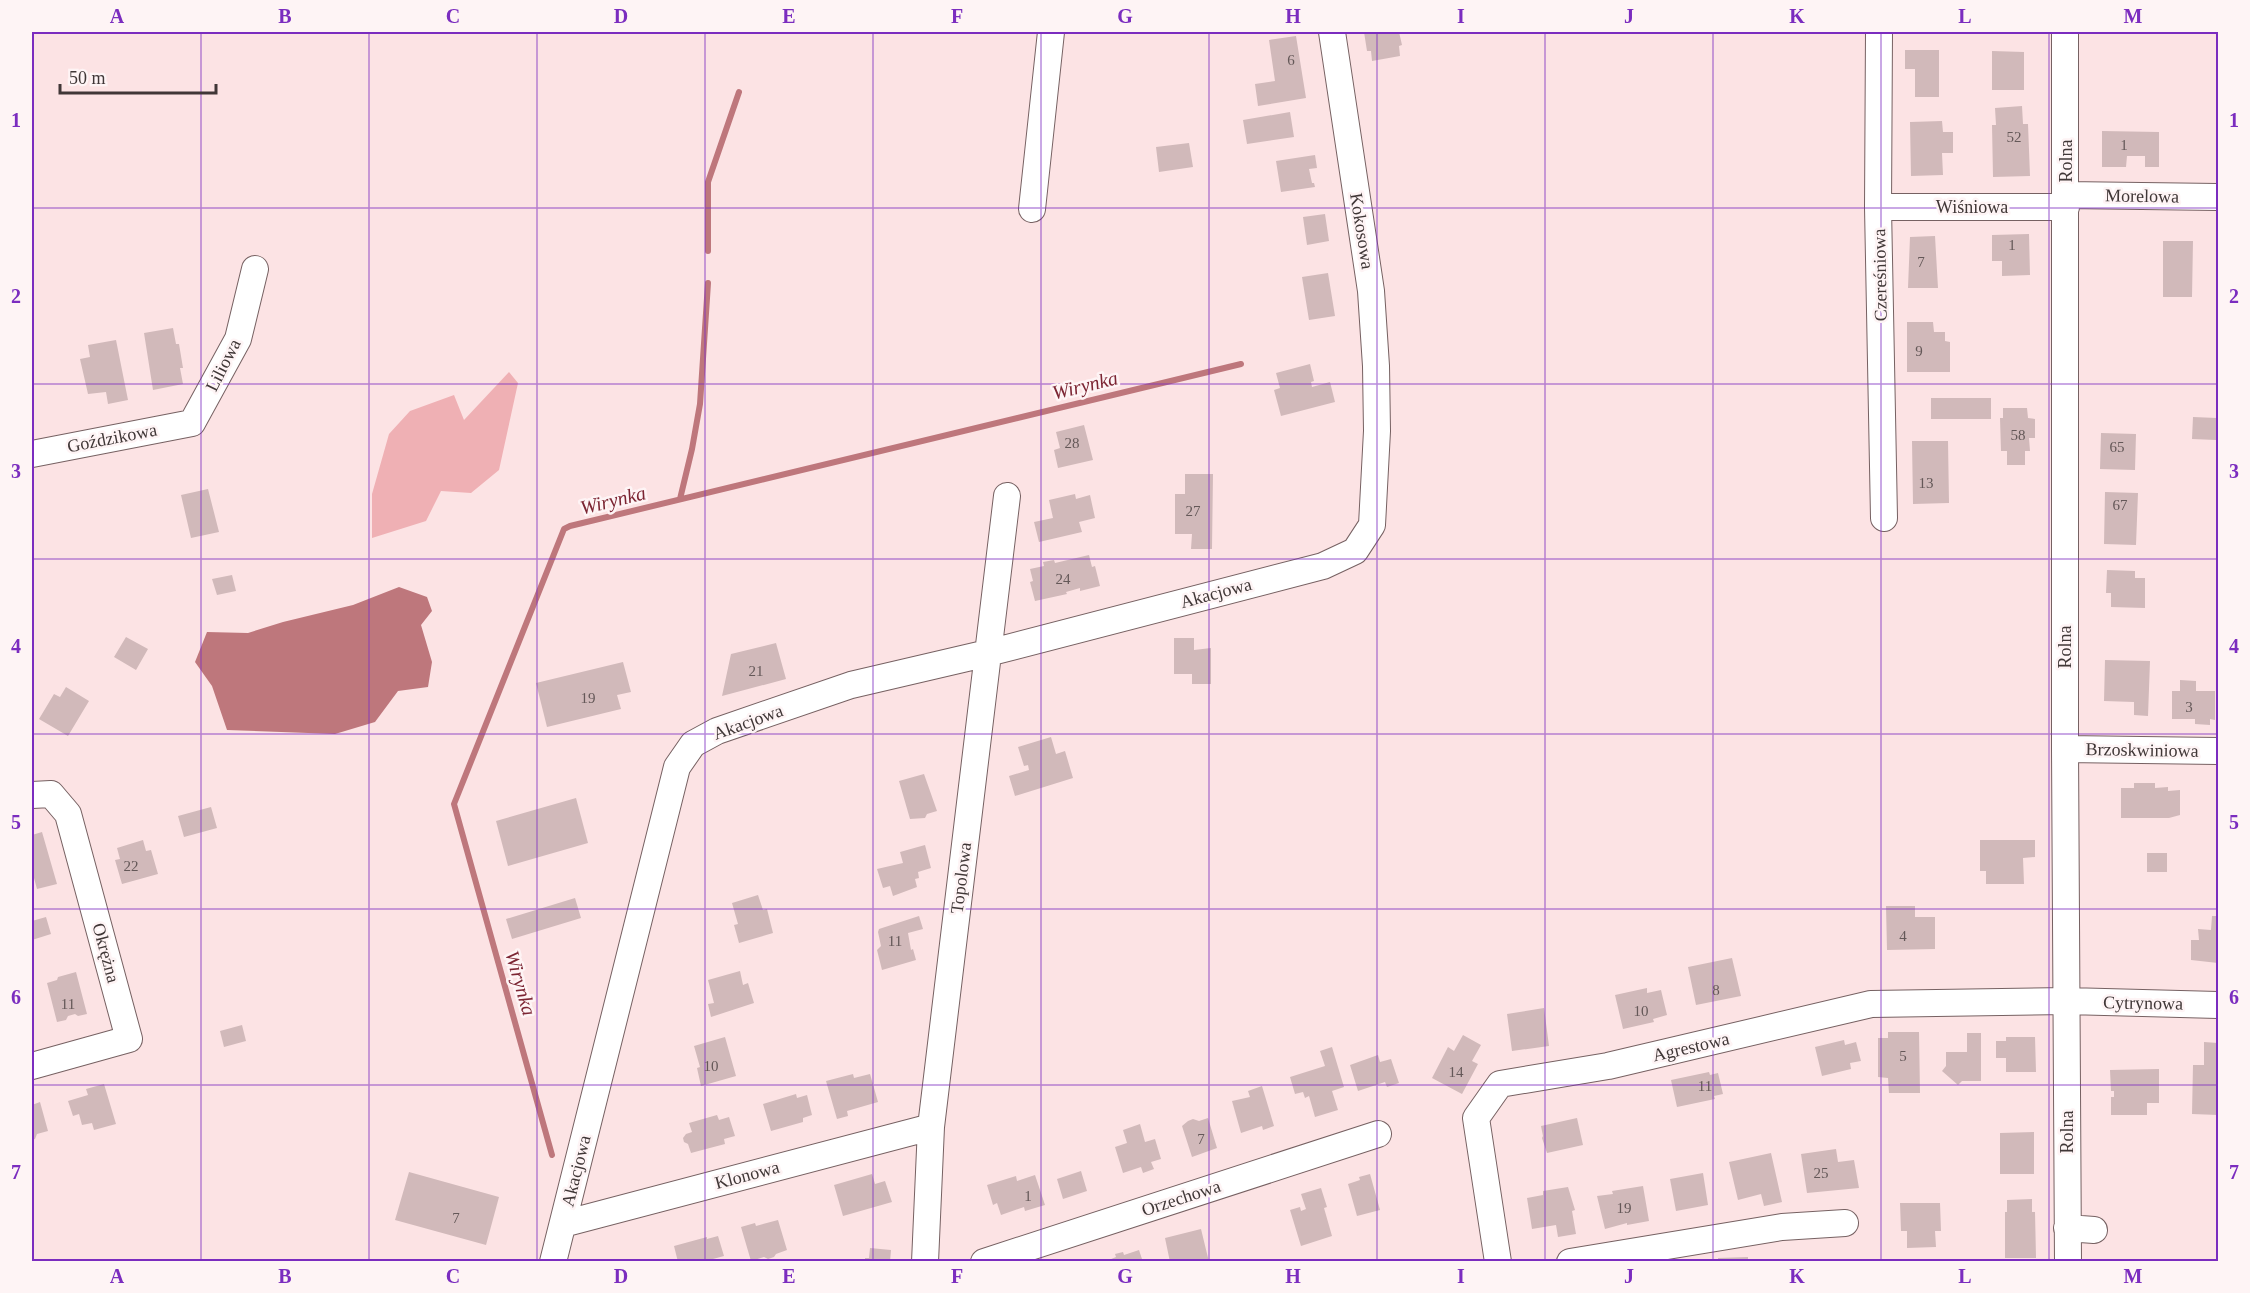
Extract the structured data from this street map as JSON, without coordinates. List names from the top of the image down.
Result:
{
  "streets": {
    "street": [
      "Rolna",
      "Morelowa",
      "Wiśniowa",
      "Kokosowa",
      "Czereśniowa",
      "Liliowa",
      "Goździkowa",
      "Akacjowa",
      "Brzoskwiniowa",
      "Topolowa",
      "Okrężna",
      "Cytrynowa",
      "Agrestowa",
      "Klonowa",
      "Orzechowa"
    ]
  },
  "crossings": [
    ["Rolna", "Morelowa"],
    ["Rolna", "Wiśniowa"],
    ["Rolna", "Brzoskwiniowa"],
    ["Rolna", "Cytrynowa"],
    ["Rolna", "Agrestowa"],
    ["Morelowa", "Wiśniowa"],
    ["Wiśniowa", "Czereśniowa"],
    ["Kokosowa", "Akacjowa"],
    ["Liliowa", "Goździkowa"],
    ["Akacjowa", "Topolowa"],
    ["Akacjowa", "Klonowa"],
    ["Topolowa", "Klonowa"],
    ["Cytrynowa", "Agrestowa"]
  ],
  "water": ["Wirynka"],
  "house_numbers": [
    "6",
    "52",
    "1",
    "1",
    "7",
    "9",
    "58",
    "28",
    "65",
    "13",
    "67",
    "27",
    "24",
    "21",
    "19",
    "3",
    "22",
    "4",
    "11",
    "8",
    "11",
    "10",
    "5",
    "10",
    "14",
    "11",
    "7",
    "25",
    "1",
    "19",
    "7"
  ],
  "scale_bar": "50 m",
  "grid": {
    "columns": [
      "A",
      "B",
      "C",
      "D",
      "E",
      "F",
      "G",
      "H",
      "I",
      "J",
      "K",
      "L",
      "M"
    ],
    "rows": [
      "1",
      "2",
      "3",
      "4",
      "5",
      "6",
      "7"
    ]
  }
}
